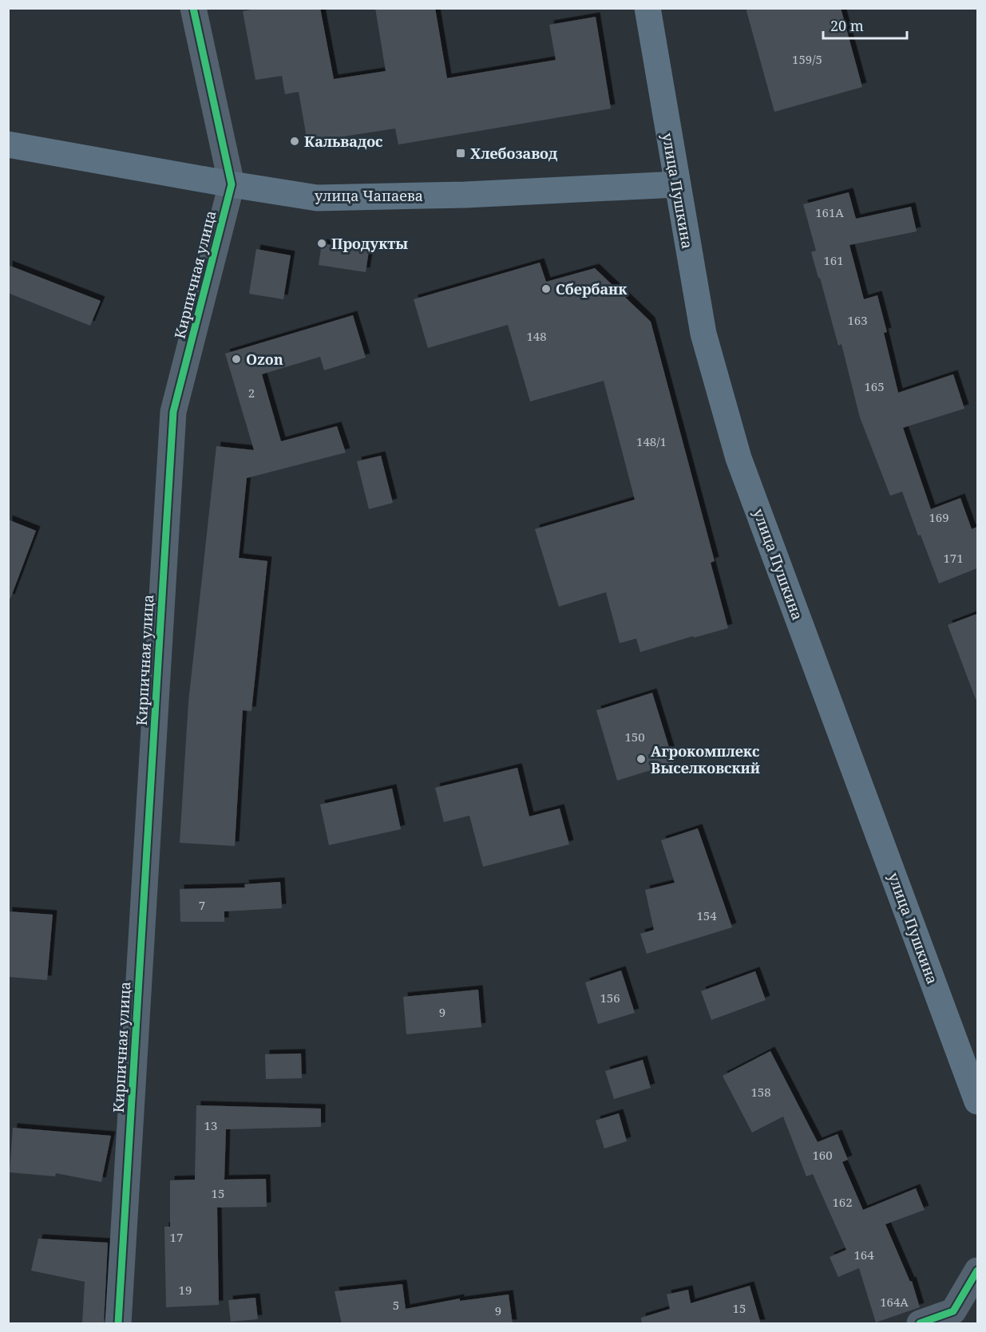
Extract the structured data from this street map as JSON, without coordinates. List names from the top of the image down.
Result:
{
  "streets": {
    "main road": ["улица Пушкина", "улица Чапаева"],
    "street": ["Кирпичная улица"]
  },
  "crossings": [
    ["улица Пушкина", "улица Чапаева"],
    ["улица Чапаева", "Кирпичная улица"]
  ],
  "places": {
    "other": [
      "Кальвадос",
      "Продукты",
      "Сбербанк",
      "Ozon",
      "Агрокомплекс Выселковский"
    ],
    "transit": ["Хлебозавод"]
  },
  "house_numbers": [
    "159/5",
    "161А",
    "161",
    "163",
    "148",
    "165",
    "2",
    "148/1",
    "169",
    "171",
    "150",
    "7",
    "154",
    "156",
    "9",
    "158",
    "13",
    "160",
    "15",
    "162",
    "17",
    "164",
    "19",
    "164А",
    "5",
    "15",
    "9"
  ],
  "scale_bar": "20 m"
}
